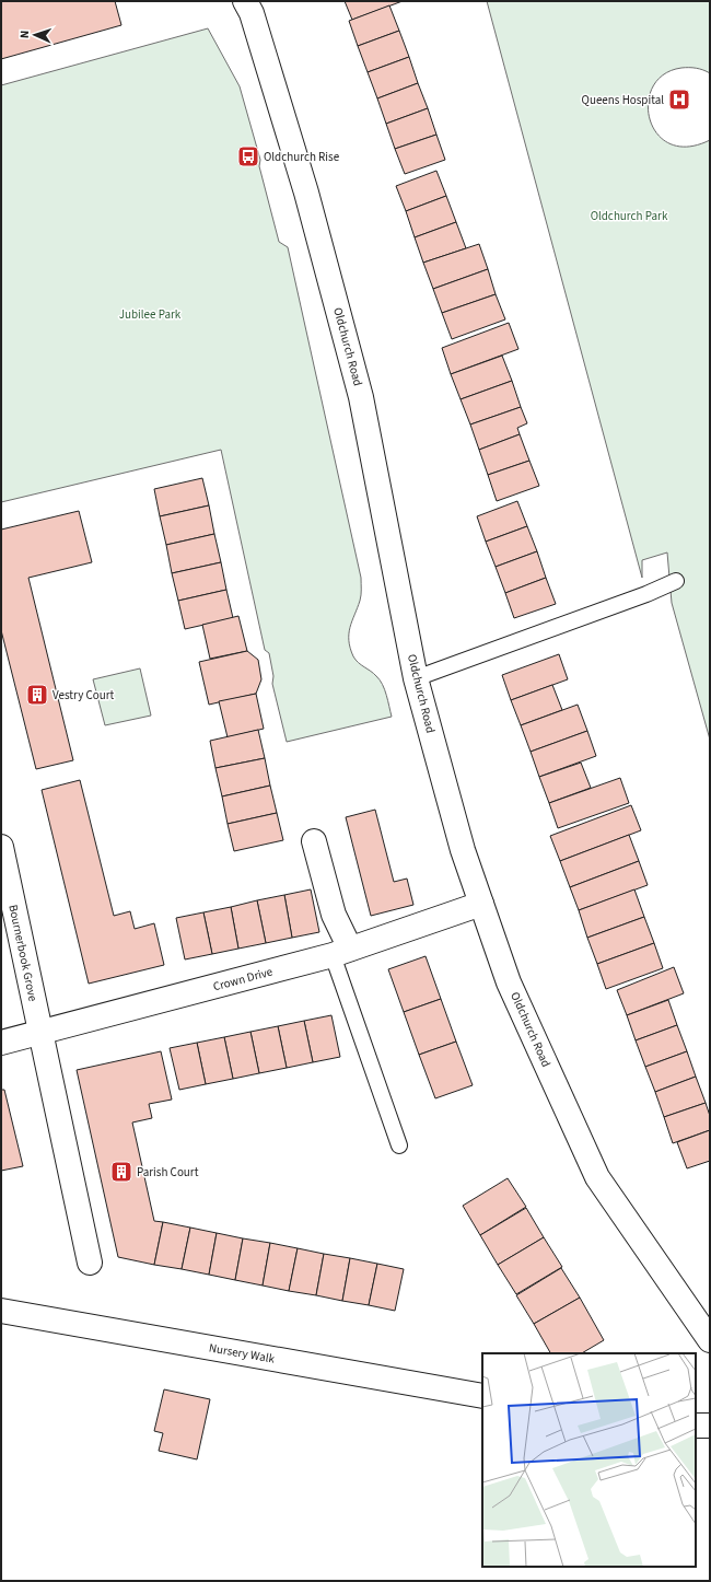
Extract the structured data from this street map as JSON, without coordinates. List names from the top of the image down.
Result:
{
  "streets": {
    "street": [
      "Oldchurch Road",
      "Bournerbook Grove",
      "Crown Drive",
      "Nursery Walk"
    ]
  },
  "crossings": [
    ["Oldchurch Road", "Crown Drive"],
    ["Bournerbook Grove", "Crown Drive"]
  ],
  "parks": ["Oldchurch Park", "Jubilee Park"],
  "places": {
    "hospital": ["Queens Hospital"],
    "bus stop": ["Oldchurch Rise"],
    "building": ["Vestry Court", "Parish Court"]
  },
  "north": "left"
}
